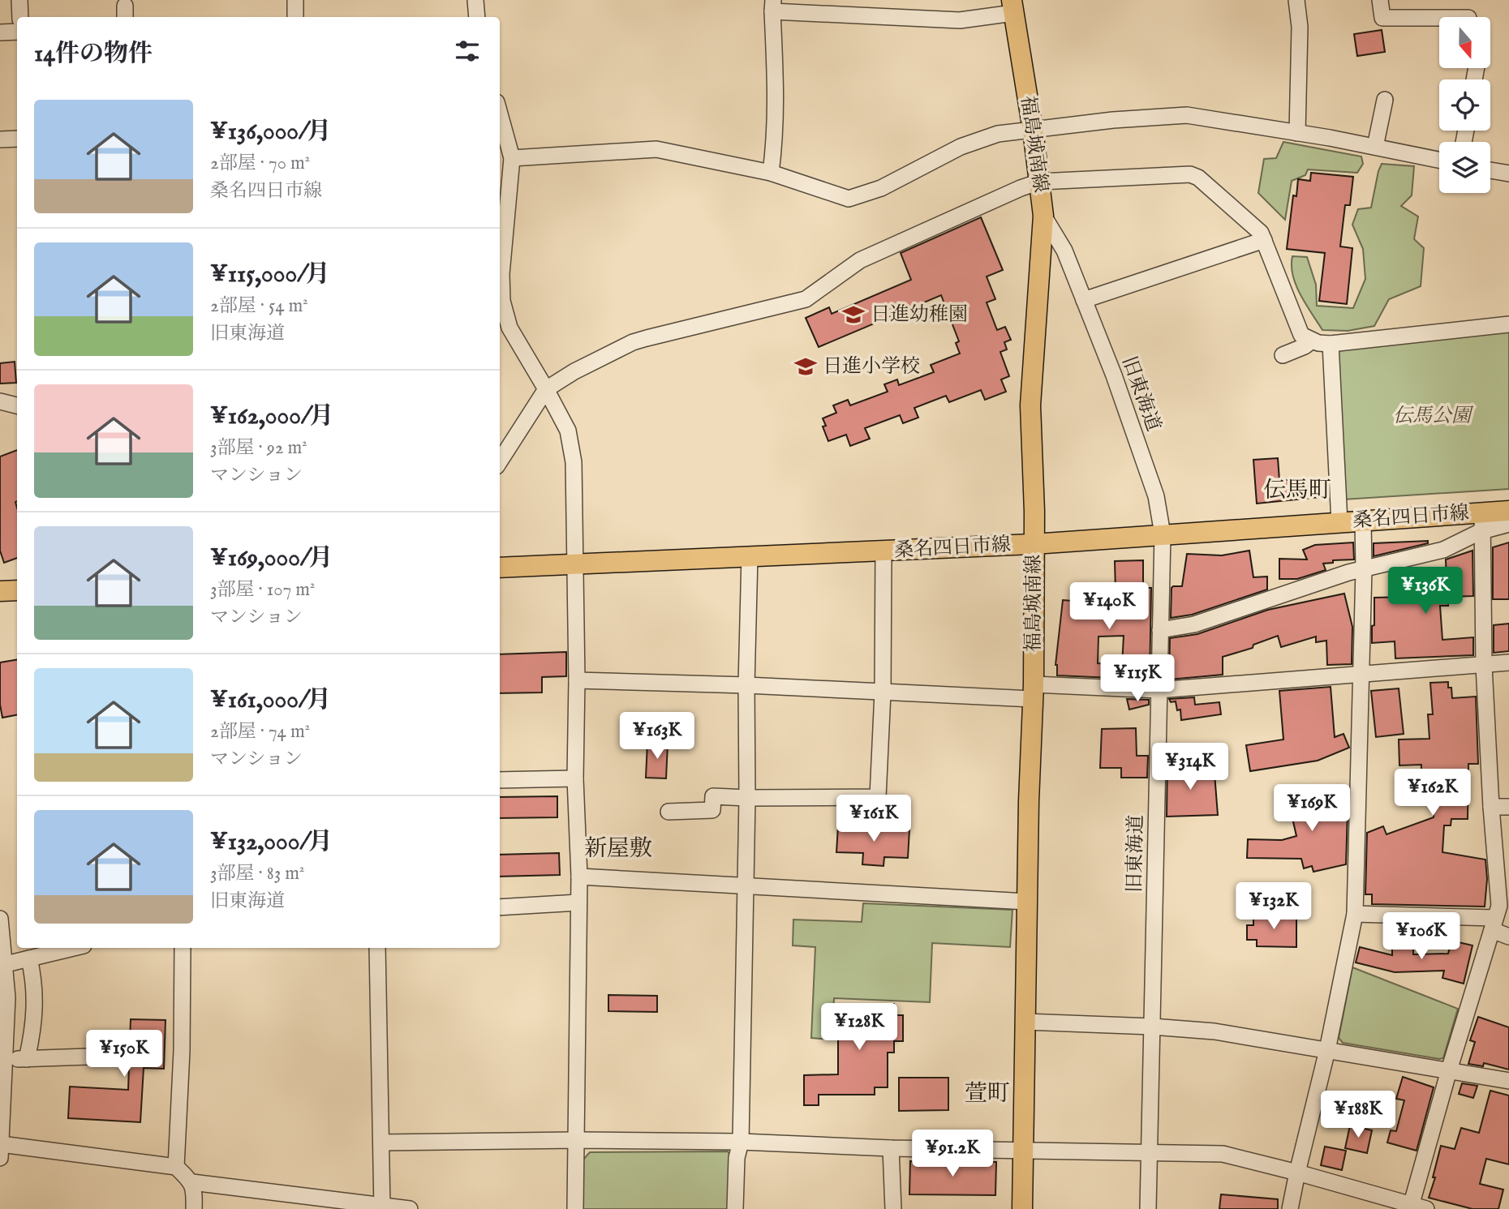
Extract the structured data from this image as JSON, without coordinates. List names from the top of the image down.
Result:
{
  "streets": {
    "main road": ["福島城南線", "桑名四日市線"],
    "street": ["旧東海道"]
  },
  "crossings": [
    ["福島城南線", "旧東海道"],
    ["福島城南線", "桑名四日市線"],
    ["旧東海道", "桑名四日市線"]
  ],
  "districts": ["伝馬町", "新屋敷", "萱町"],
  "parks": ["伝馬公園"],
  "places": {
    "school or university": ["日進幼稚園", "日進小学校"]
  },
  "north": "bottom",
  "page": {
    "heading": "14件の物件",
    "list": [
      {
        "name": "¥136,000/月",
        "note": "2部屋 · 70 m² · 桑名四日市線"
      },
      {
        "name": "¥115,000/月",
        "note": "2部屋 · 54 m² · 旧東海道"
      },
      {
        "name": "¥162,000/月",
        "note": "3部屋 · 92 m² · マンション"
      },
      {
        "name": "¥169,000/月",
        "note": "3部屋 · 107 m² · マンション"
      },
      {
        "name": "¥161,000/月",
        "note": "2部屋 · 74 m² · マンション"
      },
      {
        "name": "¥132,000/月",
        "note": "3部屋 · 83 m² · 旧東海道"
      }
    ],
    "price": [
      "¥136K",
      "¥140K",
      "¥115K",
      "¥163K",
      "¥314K",
      "¥162K",
      "¥169K",
      "¥161K",
      "¥132K",
      "¥106K",
      "¥128K",
      "¥150K",
      "¥188K",
      "¥91.2K"
    ]
  }
}
